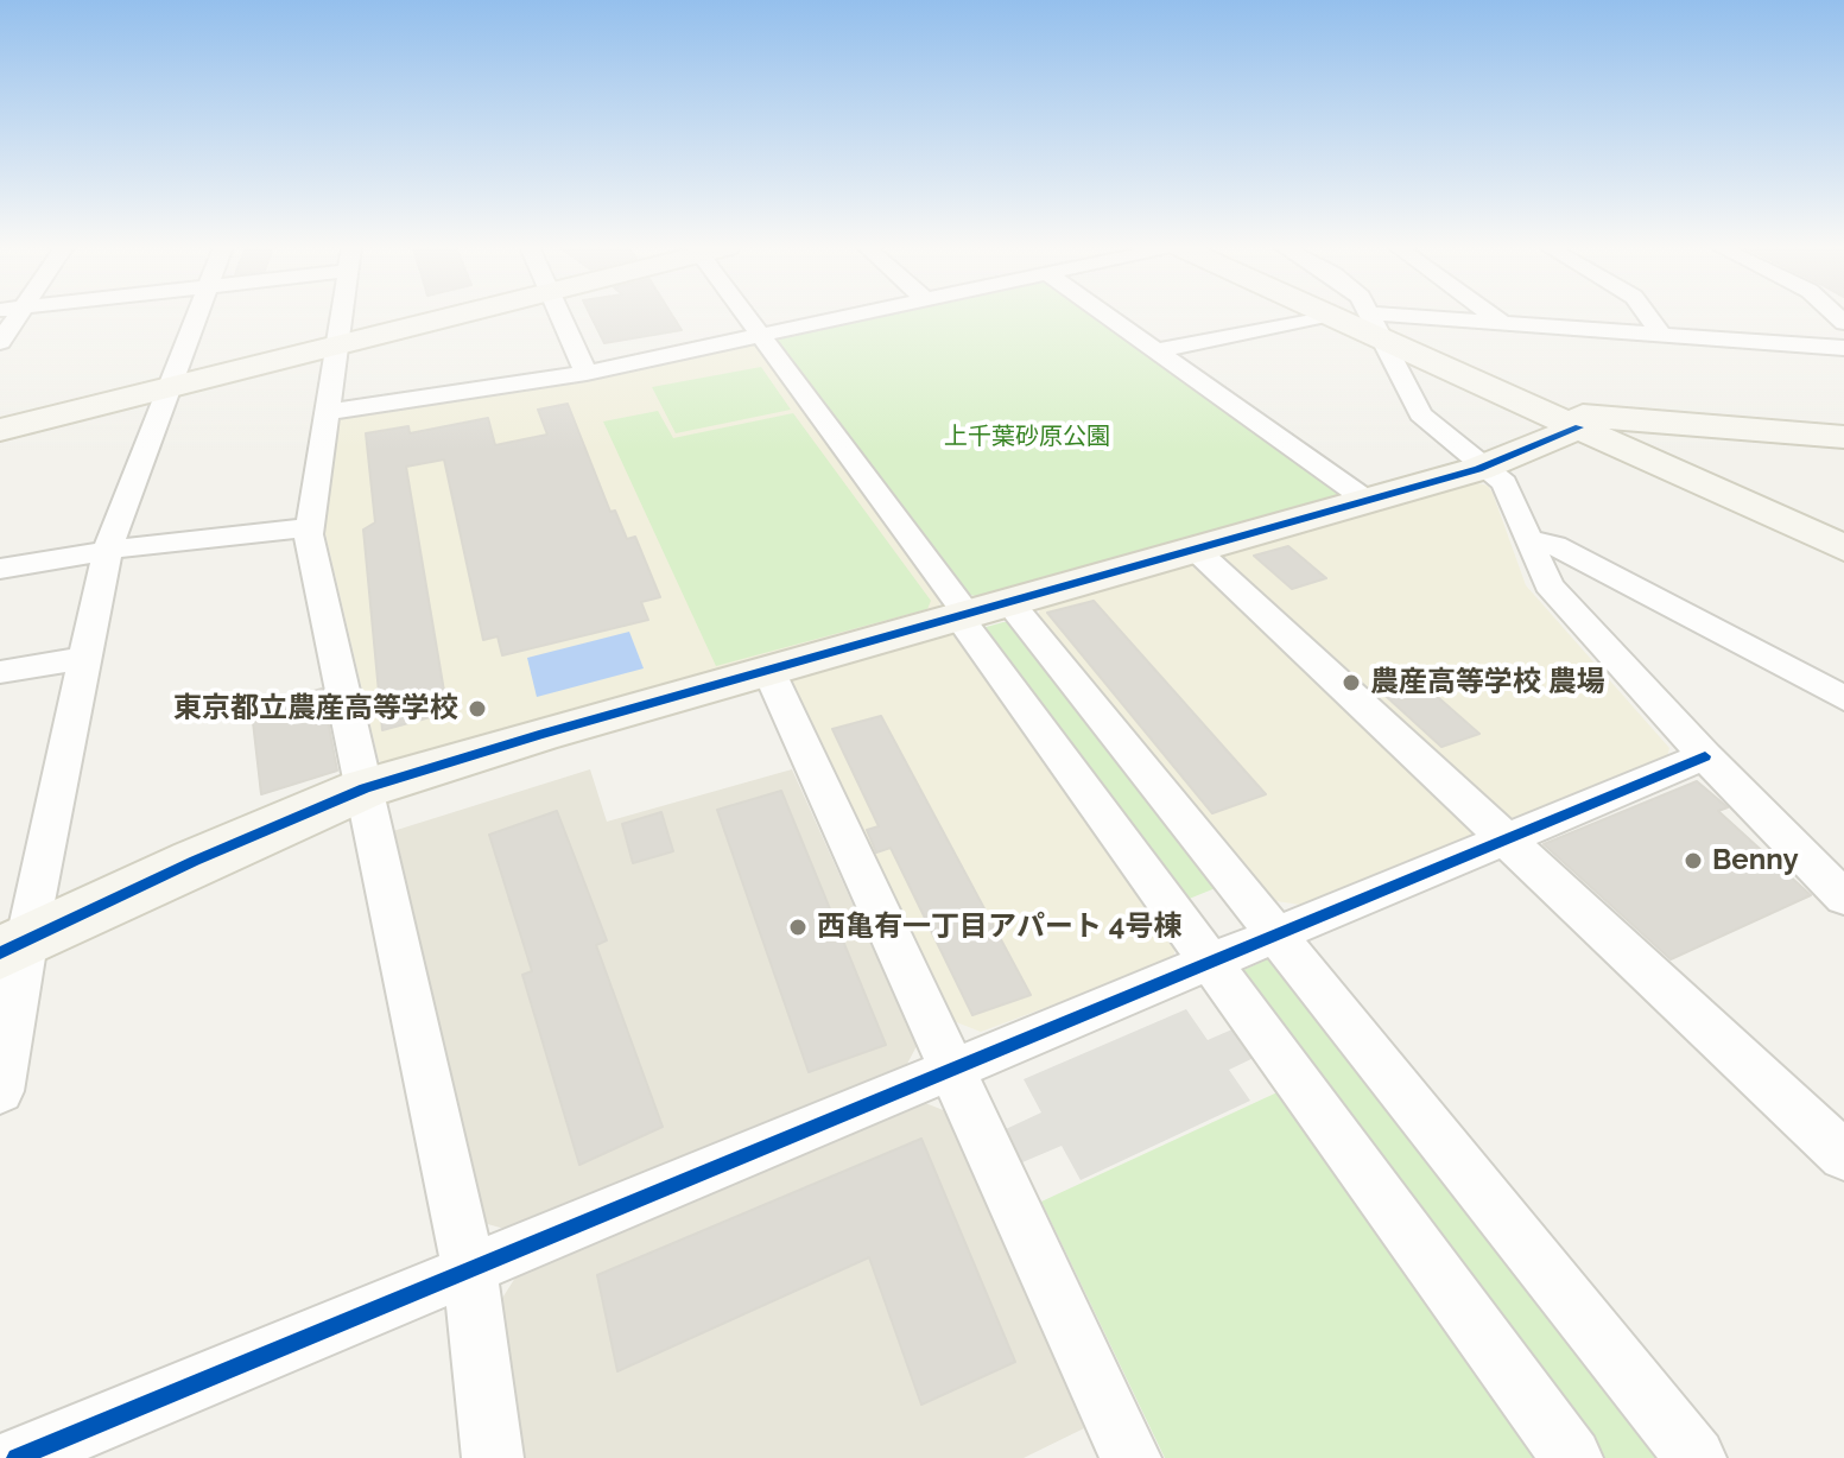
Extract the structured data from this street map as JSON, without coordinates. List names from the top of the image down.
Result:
{
  "parks": ["上千葉砂原公園"],
  "places": [
    "農産高等学校 農場",
    "東京都立農産高等学校",
    "Benny",
    "西亀有一丁目アパート 4号棟"
  ]
}
